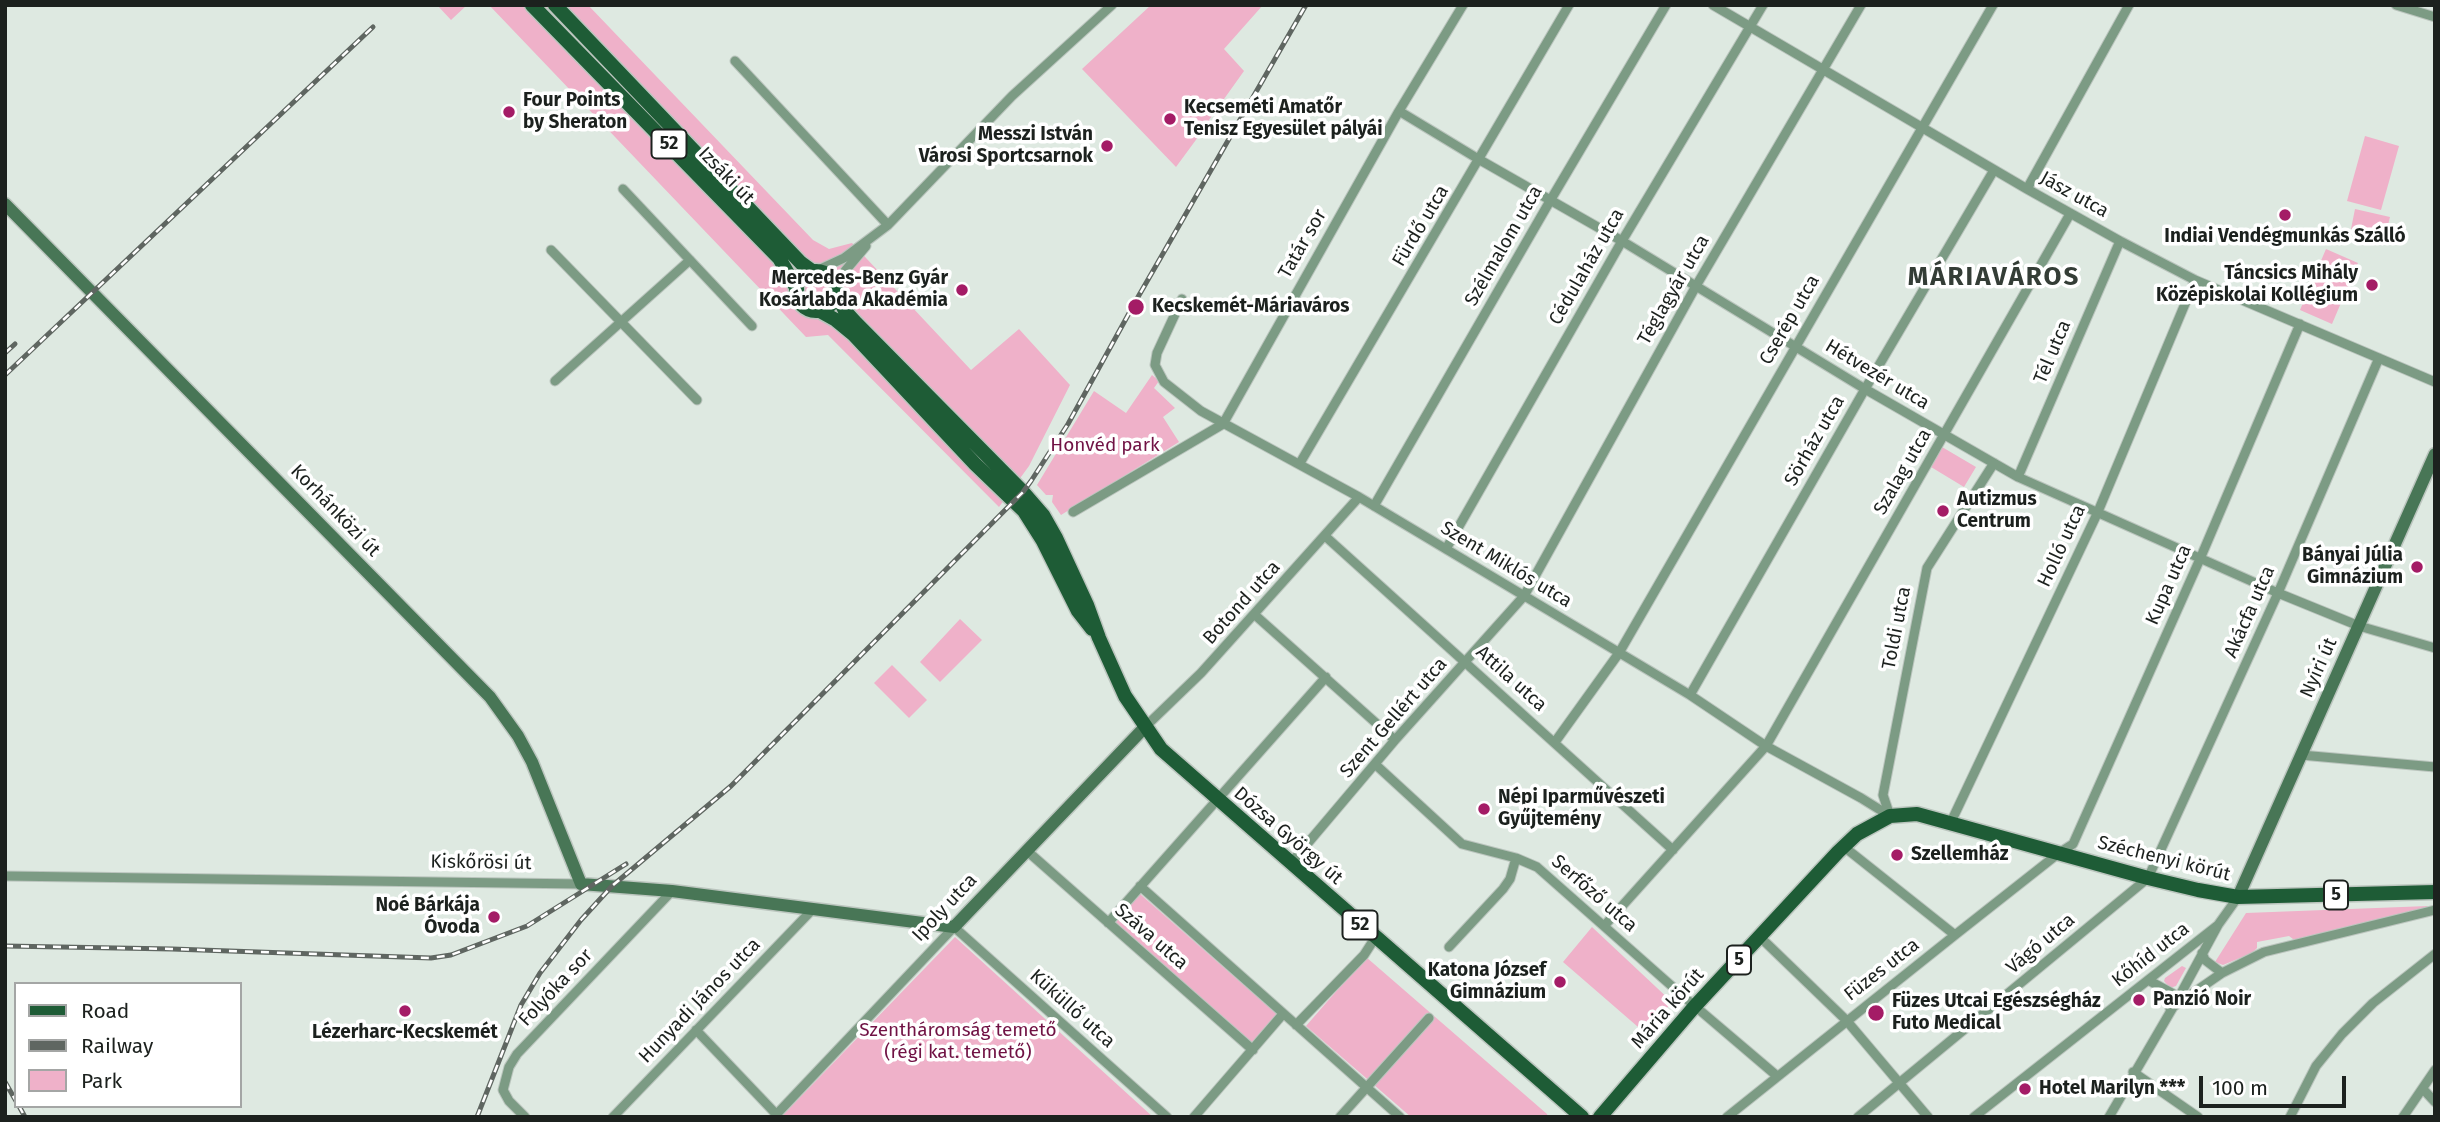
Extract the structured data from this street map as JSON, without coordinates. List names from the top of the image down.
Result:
{
  "streets": {
    "main road": [
      "52",
      "Izsáki út",
      "Dózsa György út",
      "Széchenyi körút",
      "5",
      "Mária körút"
    ],
    "street": [
      "Jász utca",
      "Fürdő utca",
      "Tatár sor",
      "Szélmalom utca",
      "Cédulaház utca",
      "Téglagyár utca",
      "Cserép utca",
      "Tél utca",
      "Hétvezér utca",
      "Sörház utca",
      "Szalag utca",
      "Korhánközi út",
      "Holló utca",
      "Szent Miklós utca",
      "Kupa utca",
      "Botond utca",
      "Akácfa utca",
      "Toldi utca",
      "Nyíri út",
      "Attila utca",
      "Szent Gellért utca",
      "Kiskőrösi út",
      "Serfőző utca",
      "Ipoly utca",
      "Száva utca",
      "Vágó utca",
      "Kőhíd utca",
      "Füzes utca",
      "Folyóka sor",
      "Hunyadi János utca",
      "Küküllő utca"
    ]
  },
  "crossings": [
    ["52", "Izsáki út"],
    ["52", "Dózsa György út"],
    ["Jász utca", "Cédulaház utca"],
    ["Jász utca", "Téglagyár utca"],
    ["Jász utca", "Cserép utca"],
    ["Jász utca", "Tél utca"],
    ["Jász utca", "Sörház utca"],
    ["Jász utca", "Szalag utca"],
    ["Jász utca", "Holló utca"],
    ["Jász utca", "Kupa utca"],
    ["Jász utca", "Akácfa utca"],
    ["Fürdő utca", "Hétvezér utca"],
    ["Fürdő utca", "Szent Miklós utca"],
    ["Tatár sor", "Hétvezér utca"],
    ["Tatár sor", "Szent Miklós utca"],
    ["Szélmalom utca", "Hétvezér utca"],
    ["Szélmalom utca", "Szent Miklós utca"],
    ["Cédulaház utca", "Hétvezér utca"],
    ["Cédulaház utca", "Szent Miklós utca"],
    ["Téglagyár utca", "Hétvezér utca"],
    ["Téglagyár utca", "Szent Miklós utca"],
    ["Téglagyár utca", "Szent Gellért utca"],
    ["Cserép utca", "Hétvezér utca"],
    ["Cserép utca", "Szent Miklós utca"],
    ["Cserép utca", "Attila utca"],
    ["Tél utca", "Hétvezér utca"],
    ["Hétvezér utca", "Sörház utca"],
    ["Hétvezér utca", "Szalag utca"],
    ["Hétvezér utca", "Holló utca"],
    ["Hétvezér utca", "Kupa utca"],
    ["Hétvezér utca", "Akácfa utca"],
    ["Hétvezér utca", "Toldi utca"],
    ["Hétvezér utca", "Nyíri út"],
    ["Sörház utca", "Szent Miklós utca"],
    ["Szalag utca", "Szent Miklós utca"],
    ["Szalag utca", "Attila utca"],
    ["Szalag utca", "Serfőző utca"],
    ["Korhánközi út", "Kiskőrösi út"],
    ["Holló utca", "Széchenyi körút"],
    ["Szent Miklós utca", "Botond utca"],
    ["Szent Miklós utca", "Toldi utca"],
    ["Szent Miklós utca", "Szent Gellért utca"],
    ["Szent Miklós utca", "Széchenyi körút"],
    ["Szent Miklós utca", "Mária körút"],
    ["Kupa utca", "Széchenyi körút"],
    ["Kupa utca", "Füzes utca"],
    ["Botond utca", "Attila utca"],
    ["Botond utca", "Dózsa György út"],
    ["Botond utca", "Ipoly utca"],
    ["Akácfa utca", "Széchenyi körút"],
    ["Akácfa utca", "Vágó utca"],
    ["Toldi utca", "Széchenyi körút"],
    ["Toldi utca", "Mária körút"],
    ["Nyíri út", "Széchenyi körút"],
    ["Attila utca", "Szent Gellért utca"],
    ["Szent Gellért utca", "Dózsa György út"],
    ["Szent Gellért utca", "Serfőző utca"],
    ["Dózsa György út", "Ipoly utca"],
    ["Széchenyi körút", "Vágó utca"],
    ["Széchenyi körút", "Füzes utca"],
    ["Széchenyi körút", "Mária körút"],
    ["Kiskőrösi út", "Ipoly utca"],
    ["Kiskőrösi út", "Folyóka sor"],
    ["Kiskőrösi út", "Hunyadi János utca"],
    ["Kiskőrösi út", "Küküllő utca"],
    ["Serfőző utca", "Füzes utca"],
    ["Serfőző utca", "Mária körút"],
    ["Ipoly utca", "Száva utca"],
    ["Ipoly utca", "Küküllő utca"]
  ],
  "districts": ["MÁRIAVÁROS"],
  "parks": ["Honvéd park", "Szentháromság temető (régi kat. temető)"],
  "places": [
    "Four Points by Sheraton",
    "Kecseméti Amatőr Tenisz Egyesület pályái",
    "Messzi István Városi Sportcsarnok",
    "Indiai Vendégmunkás Szálló",
    "Táncsics Mihály Középiskolai Kollégium",
    "Mercedes-Benz Gyár Kosárlabda Akadémia",
    "Kecskemét-Máriaváros",
    "Autizmus Centrum",
    "Bányai Júlia Gimnázium",
    "Népi Iparművészeti Gyűjtemény",
    "Szellemház",
    "Noé Bárkája Óvoda",
    "Katona József Gimnázium",
    "Panzió Noir",
    "Lézerharc-Kecskemét",
    "Füzes Utcai Egészségház Futo Medical",
    "Hotel Marilyn ***"
  ],
  "legend": ["Road", "Railway", "Park"],
  "scale_bar": "100 m"
}
